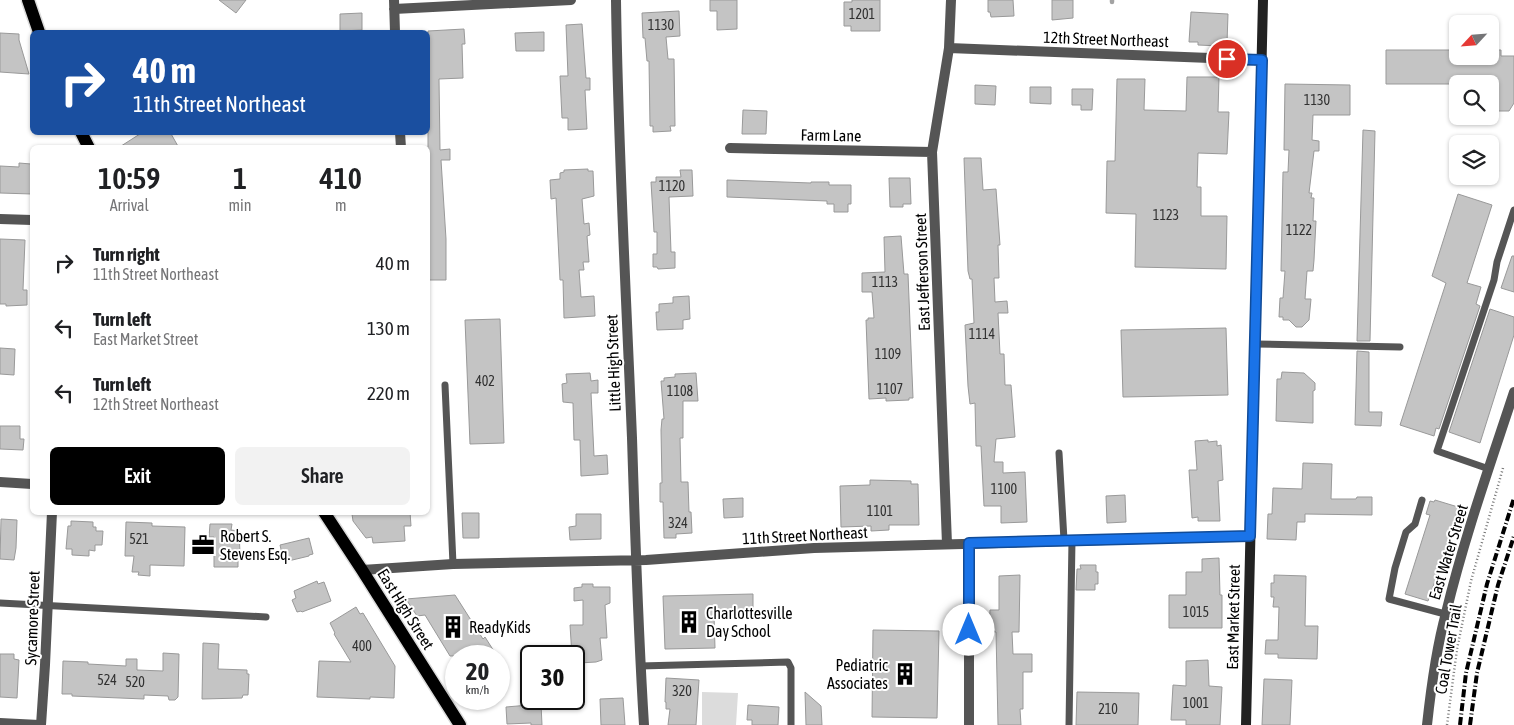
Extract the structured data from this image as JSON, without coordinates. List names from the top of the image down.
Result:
{
  "streets": {
    "main road": ["East High Street", "East Market Street"],
    "street": [
      "12th Street Northeast",
      "Farm Lane",
      "East Jefferson Street",
      "Little High Street",
      "11th Street Northeast",
      "East Water Street",
      "Sycamore Street"
    ],
    "path": ["Coal Tower Trail"]
  },
  "crossings": [
    ["12th Street Northeast", "East Jefferson Street"],
    ["12th Street Northeast", "East Market Street"],
    ["Farm Lane", "East Jefferson Street"],
    ["East Jefferson Street", "11th Street Northeast"],
    ["Little High Street", "11th Street Northeast"],
    ["11th Street Northeast", "East High Street"],
    ["11th Street Northeast", "East Market Street"]
  ],
  "places": {
    "office": ["Robert S. Stevens Esq."],
    "building": ["Charlottesville Day School", "ReadyKids", "Pediatric Associates"]
  },
  "house_numbers": [
    "1201",
    "1130",
    "1130",
    "1120",
    "1123",
    "1122",
    "1113",
    "1114",
    "1109",
    "402",
    "1107",
    "1108",
    "1100",
    "1101",
    "324",
    "521",
    "1015",
    "400",
    "524",
    "520",
    "320",
    "1001",
    "210"
  ],
  "north": "bottom left",
  "page": {
    "turn": ["40 m", "11th Street Northeast"],
    "eta": [
      "10:59",
      "Arrival",
      "1",
      "min",
      "410",
      "m"
    ],
    "list": [
      {
        "name": "Turn right",
        "note": "11th Street Northeast",
        "value": "40 m"
      },
      {
        "name": "Turn left",
        "note": "East Market Street",
        "value": "130 m"
      },
      {
        "name": "Turn left",
        "note": "12th Street Northeast",
        "value": "220 m"
      }
    ],
    "buttons": ["Exit", "Share"],
    "speed": "20 km/h",
    "limit": "30"
  }
}
